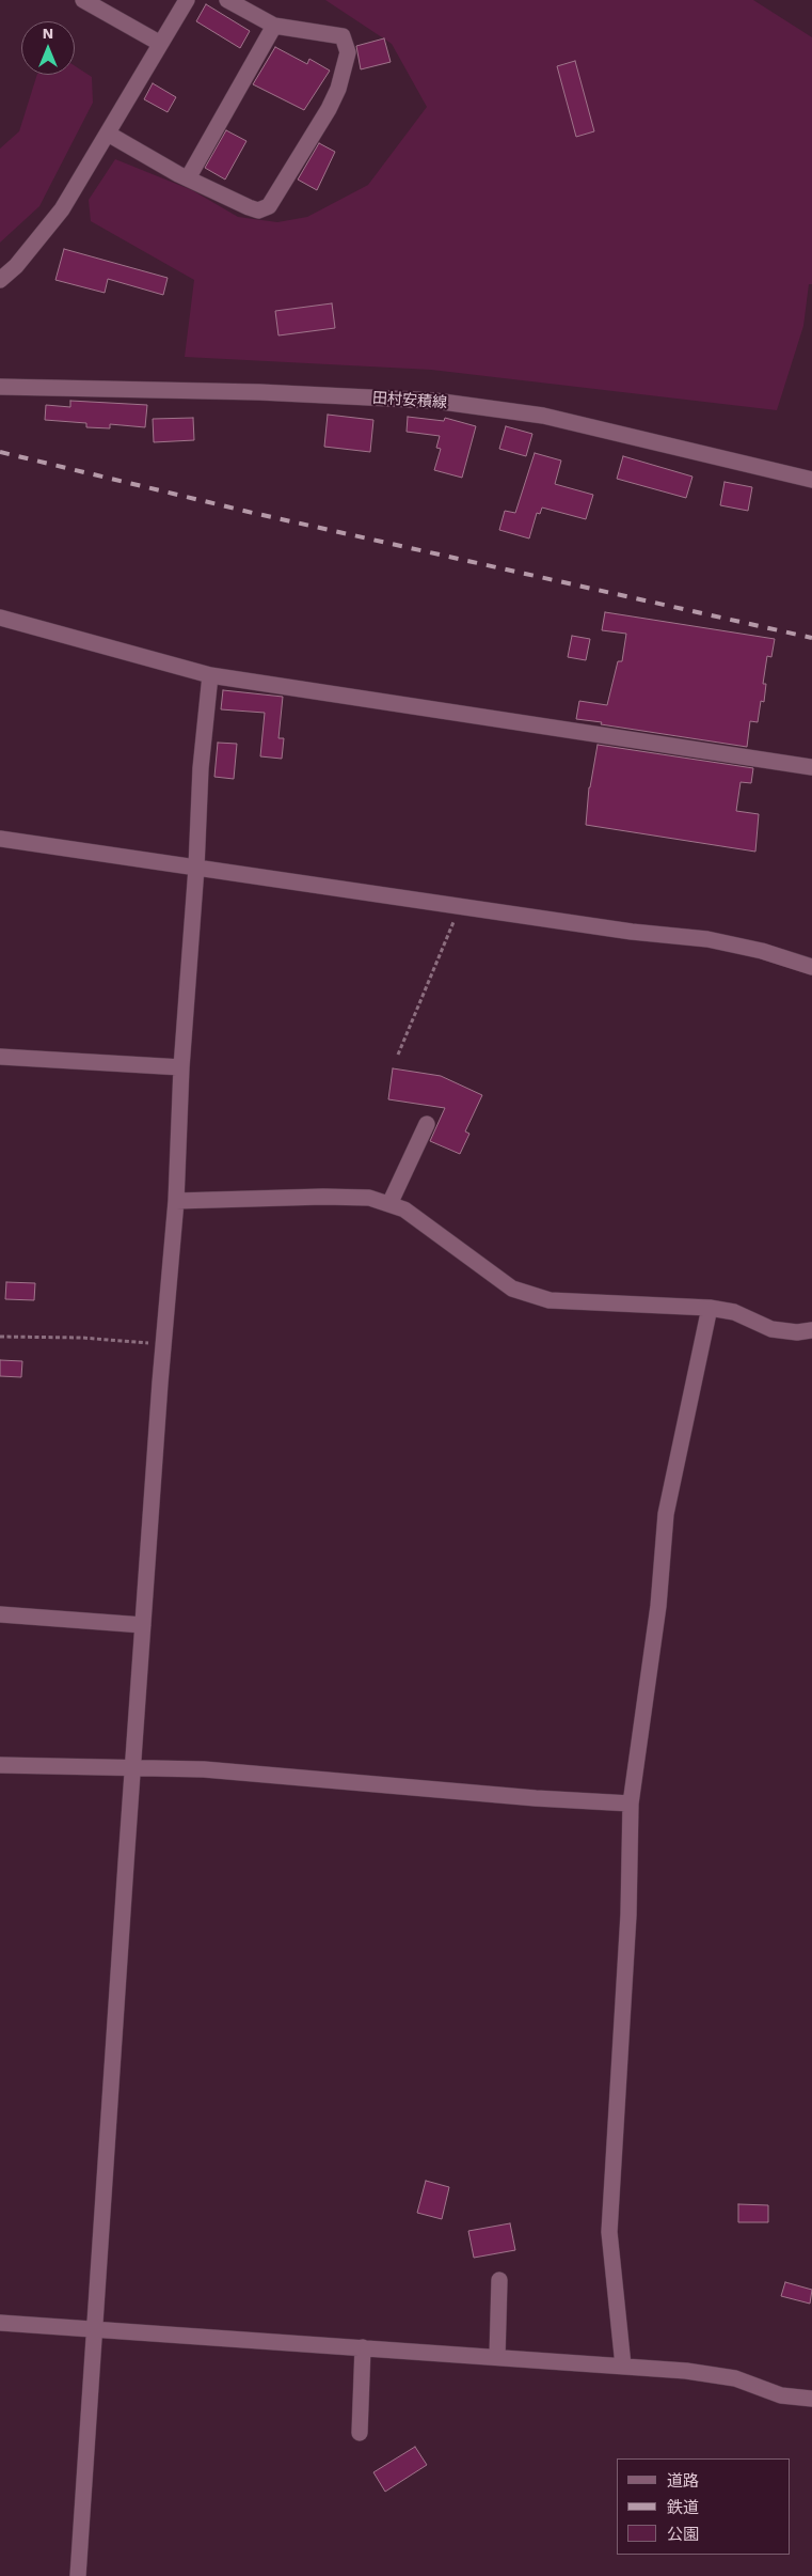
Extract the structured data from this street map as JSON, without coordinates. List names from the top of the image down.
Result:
{
  "streets": {
    "street": ["田村安積線"]
  },
  "legend": ["道路", "鉄道", "公園"],
  "north": "top"
}
